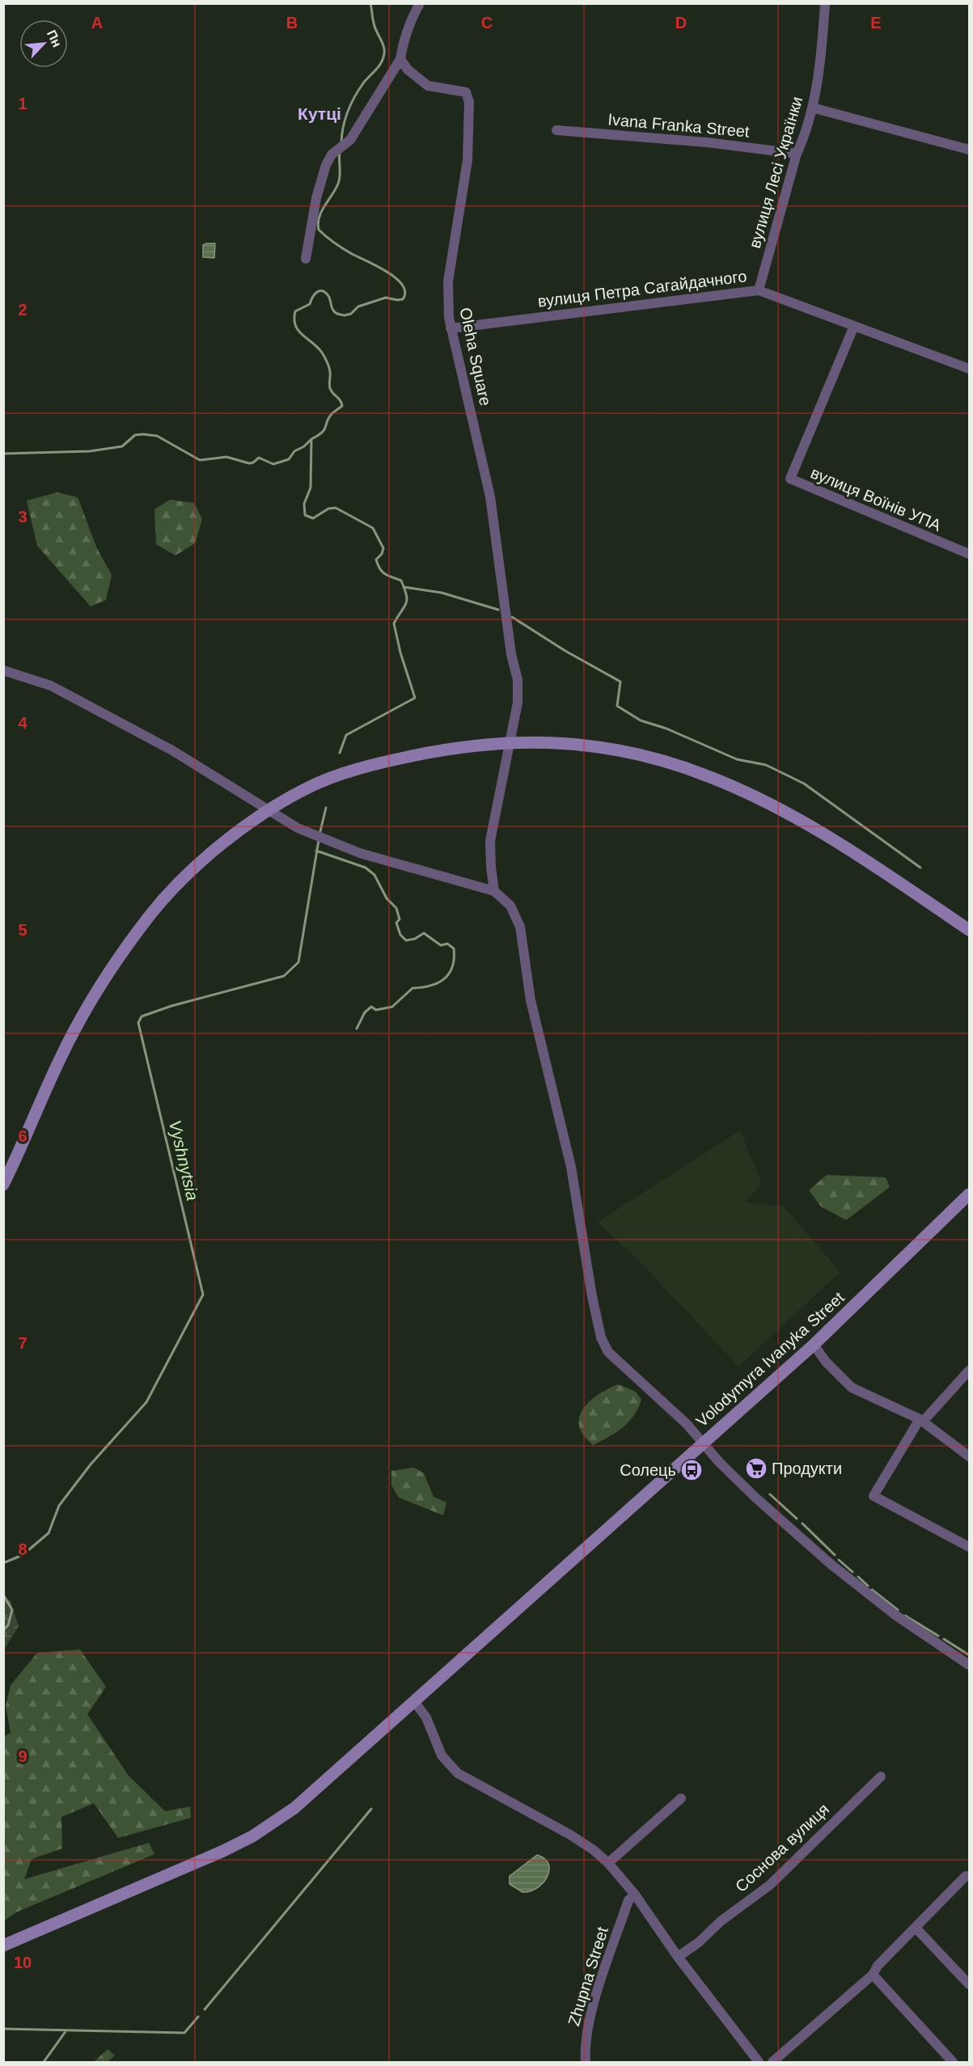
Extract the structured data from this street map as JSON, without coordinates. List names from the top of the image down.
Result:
{
  "streets": {
    "main road": ["Volodymyra Ivanyka Street"],
    "street": [
      "Ivana Franka Street",
      "вулиця Лесі Українки",
      "вулиця Петра Сагайдачного",
      "Oleha Square",
      "вулиця Воїнів УПА",
      "Соснова вулиця",
      "Zhupna Street"
    ]
  },
  "crossings": [
    ["Ivana Franka Street", "вулиця Лесі Українки"],
    ["вулиця Лесі Українки", "вулиця Петра Сагайдачного"],
    ["вулиця Петра Сагайдачного", "Oleha Square"],
    ["вулиця Петра Сагайдачного", "вулиця Воїнів УПА"]
  ],
  "districts": ["Кутці"],
  "water": ["Vyshnytsia"],
  "places": {
    "supermarket": ["Продукти"],
    "bus stop": ["Солець"]
  },
  "north": "top right",
  "grid": {
    "columns": [
      "A",
      "B",
      "C",
      "D",
      "E"
    ],
    "rows": [
      "1",
      "2",
      "3",
      "4",
      "5",
      "6",
      "7",
      "8",
      "9",
      "10"
    ]
  }
}
